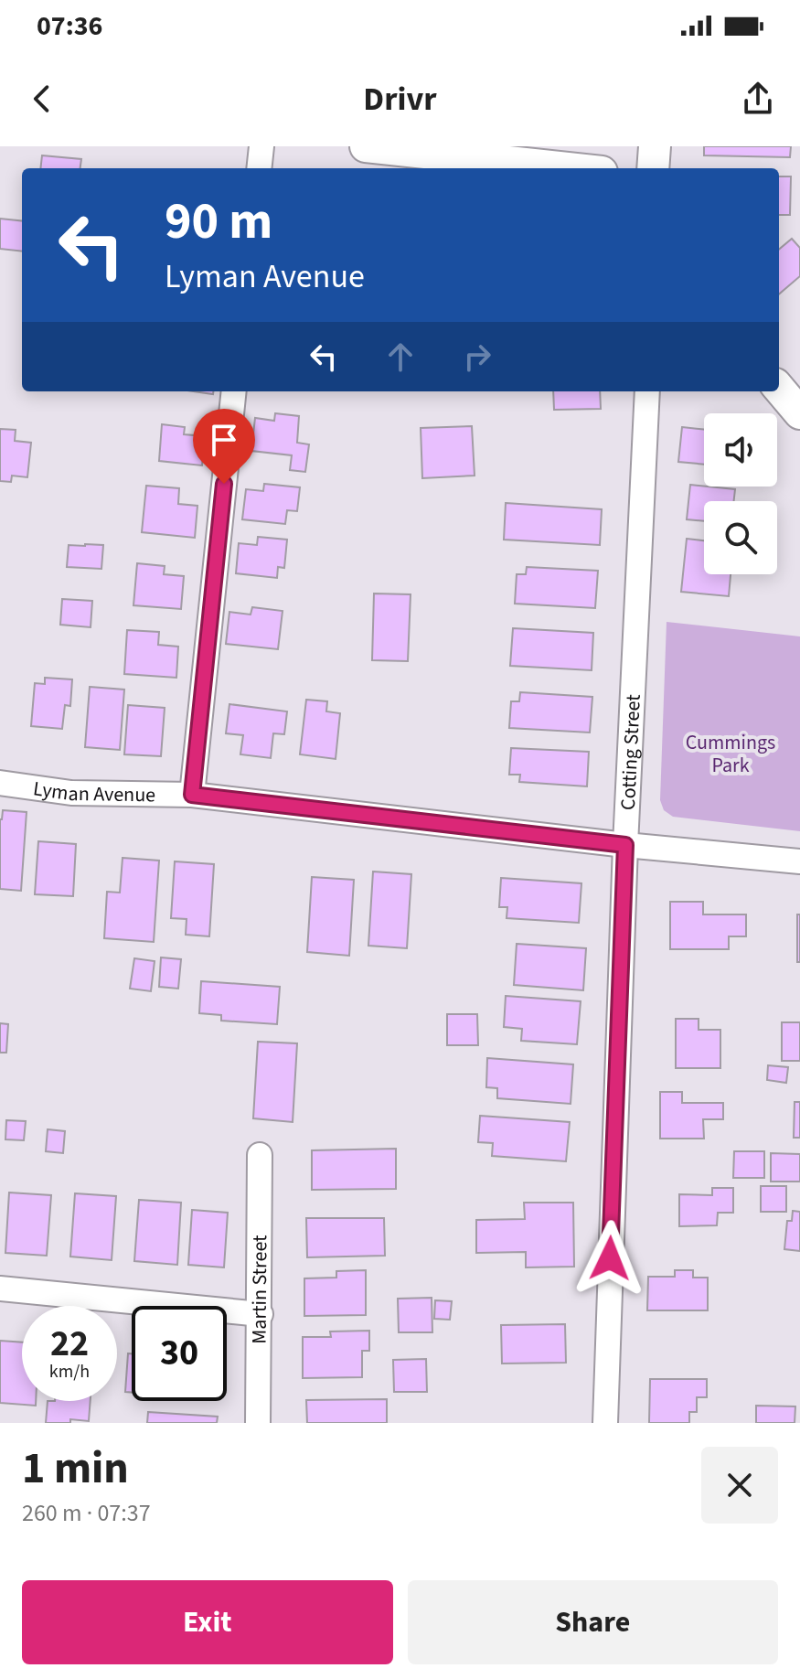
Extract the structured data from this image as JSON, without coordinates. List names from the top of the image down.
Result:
{
  "streets": {
    "street": ["Cotting Street", "Lyman Avenue", "Martin Street"]
  },
  "crossings": [
    ["Cotting Street", "Lyman Avenue"]
  ],
  "parks": ["Cummings Park"],
  "page": {
    "status": "07:36",
    "header": "Drivr",
    "turn": ["90 m", "Lyman Avenue"],
    "speed": "22 km/h",
    "limit": "30",
    "heading": ["1 min", "260 m · 07:37"],
    "buttons": ["Exit", "Share"]
  }
}
